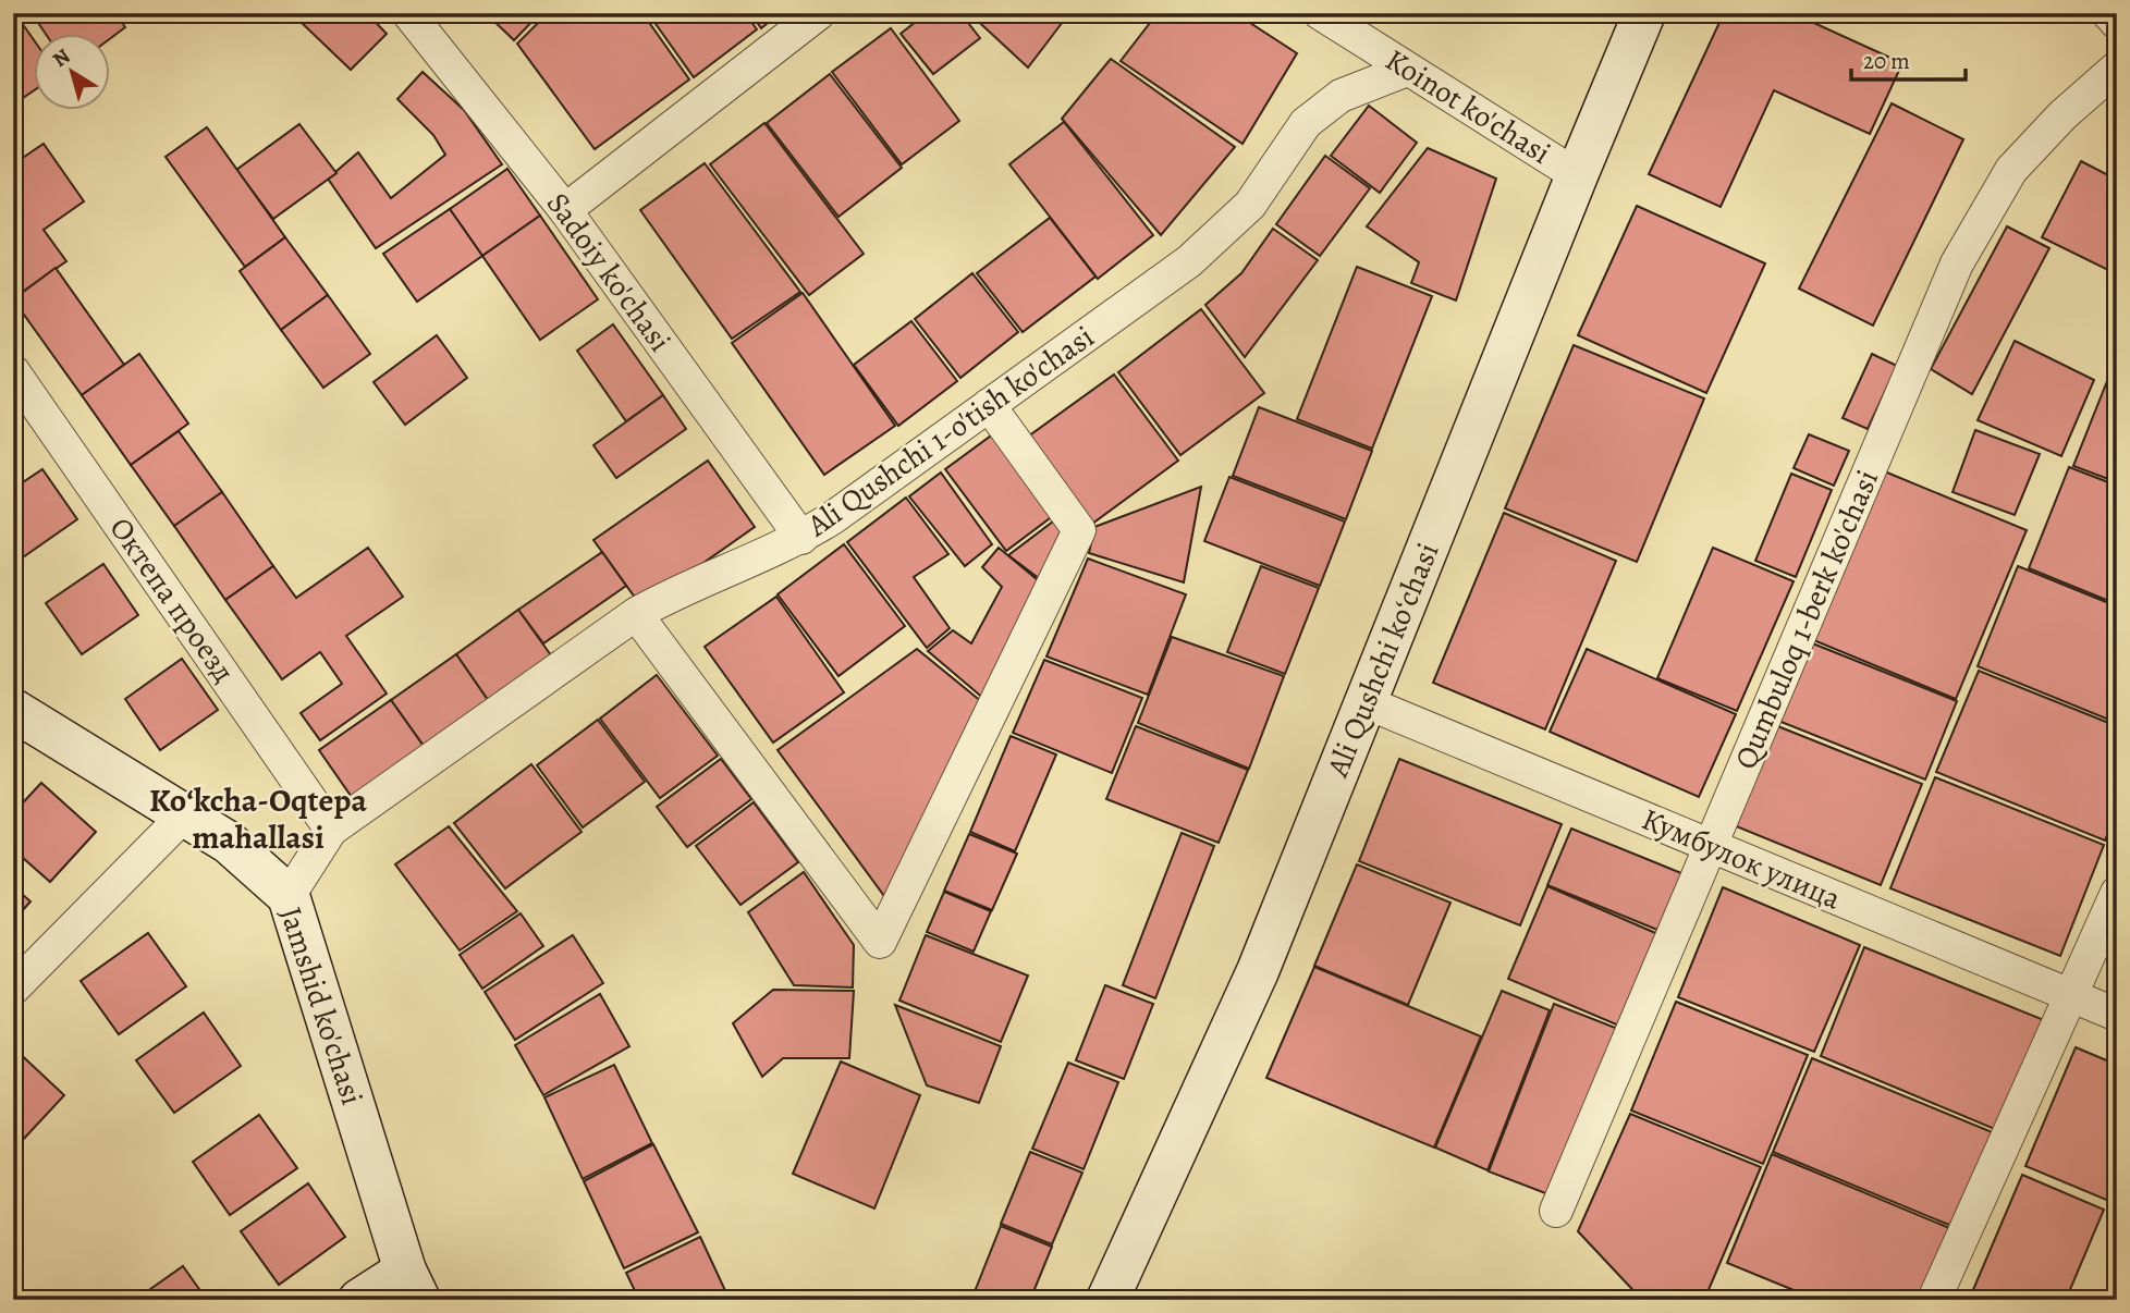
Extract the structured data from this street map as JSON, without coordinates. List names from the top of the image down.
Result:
{
  "streets": {
    "main road": ["Ali Qushchi koʻchasi", "Jamshid ko'chasi"],
    "street": [
      "Koinot ko'chasi",
      "Sadoiy ko'chasi",
      "Ali Qushchi 1-o'tish ko'chasi",
      "Октепа проезд",
      "Qumbuloq 1-berk ko'chasi",
      "Кумбулок улица"
    ]
  },
  "crossings": [
    ["Koinot ko'chasi", "Ali Qushchi 1-o'tish ko'chasi"],
    ["Koinot ko'chasi", "Ali Qushchi koʻchasi"],
    ["Sadoiy ko'chasi", "Ali Qushchi 1-o'tish ko'chasi"],
    ["Ali Qushchi 1-o'tish ko'chasi", "Октепа проезд"],
    ["Ali Qushchi 1-o'tish ko'chasi", "Jamshid ko'chasi"],
    ["Qumbuloq 1-berk ko'chasi", "Кумбулок улица"],
    ["Ali Qushchi koʻchasi", "Кумбулок улица"]
  ],
  "districts": ["Koʻkcha-Oqtepa mahallasi"],
  "scale_bar": "20 m",
  "north": "top left"
}
